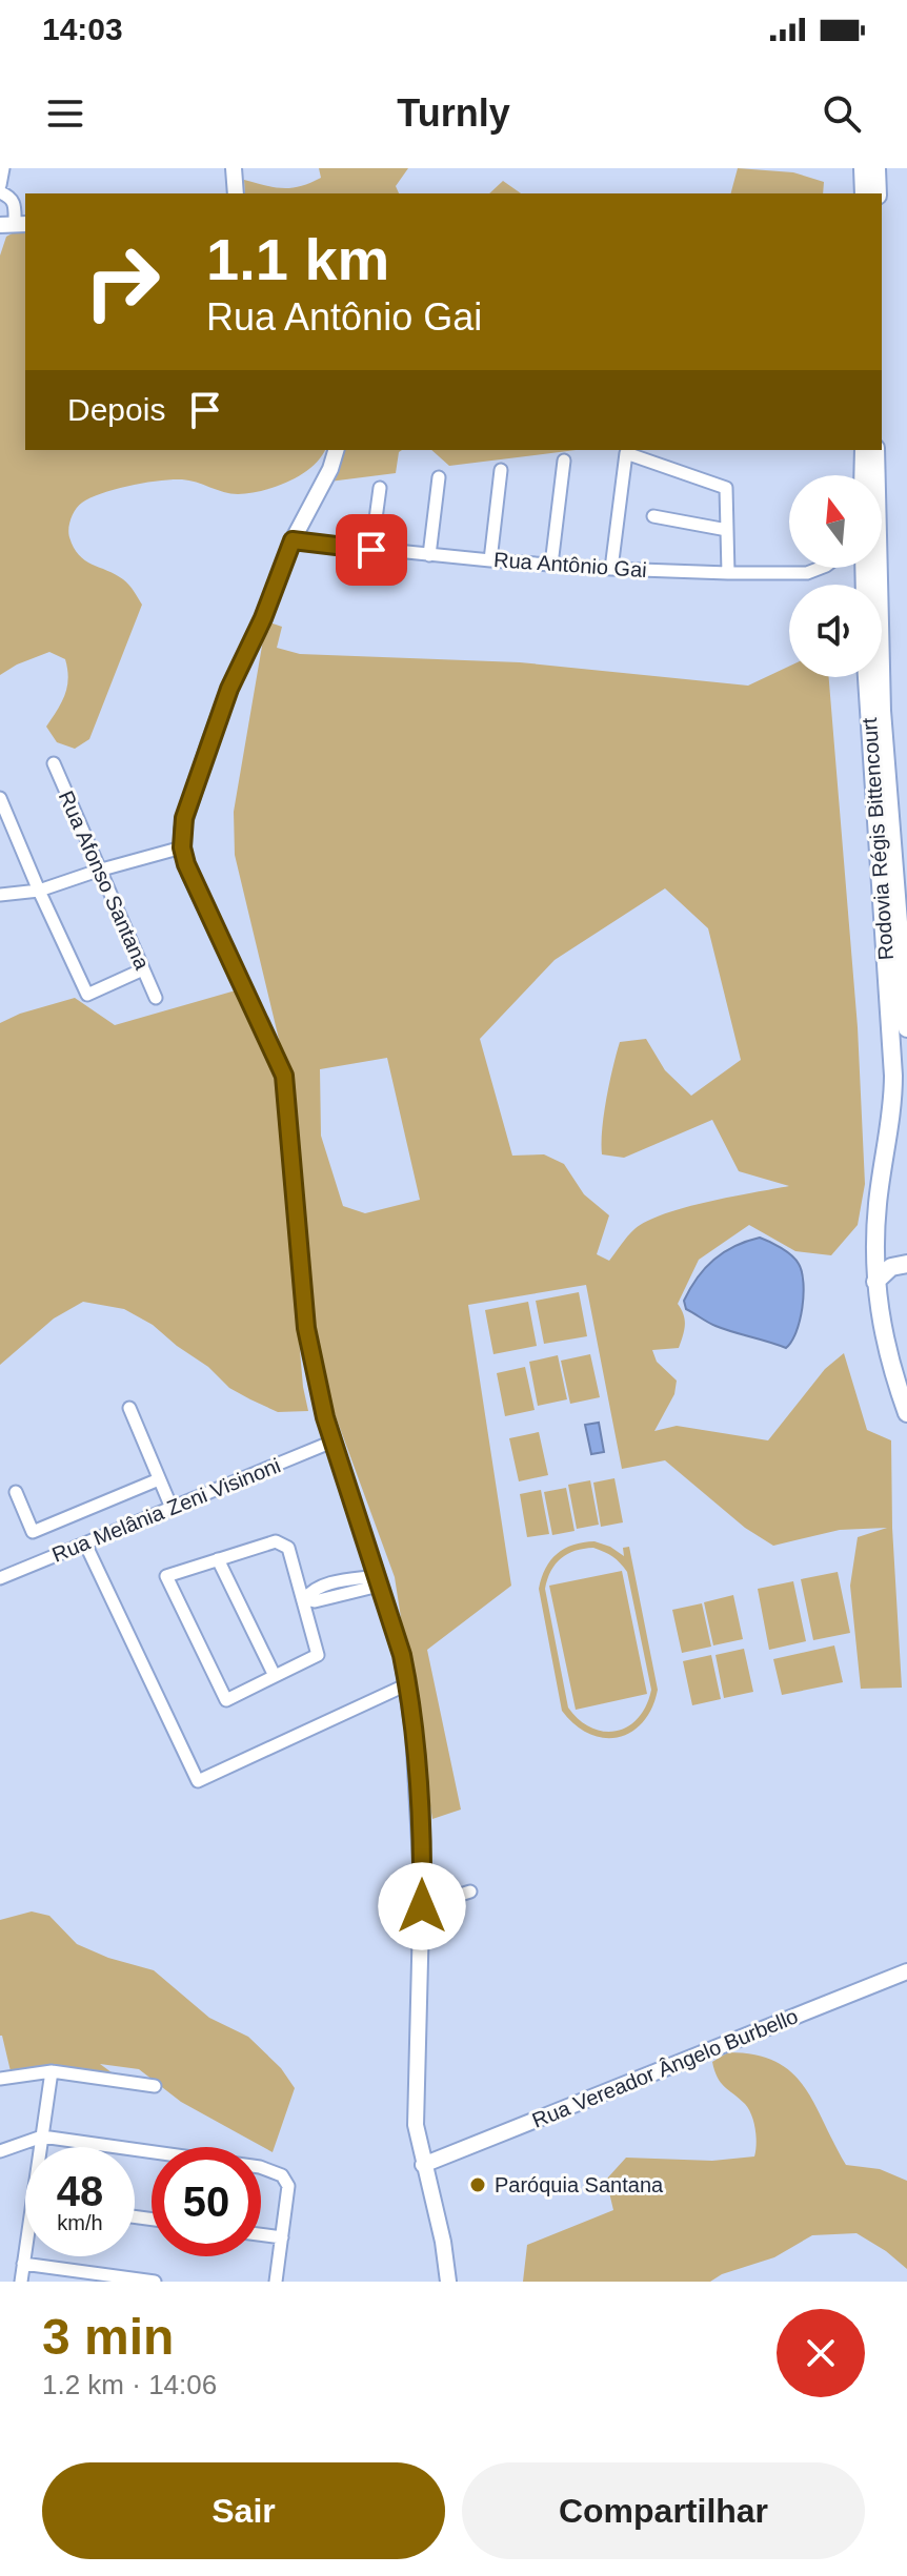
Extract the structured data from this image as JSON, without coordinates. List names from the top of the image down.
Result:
{
  "streets": {
    "highway": ["Rodovia Régis Bittencourt"],
    "main road": ["Rua Vereador Ângelo Burbello"],
    "street": ["Rua Antônio Gai", "Rua Afonso Santana", "Rua Melânia Zeni Visinoni"]
  },
  "places": ["Paróquia Santana"],
  "north": "top",
  "page": {
    "status": "14:03",
    "header": "Turnly",
    "turn": ["1.1 km", "Rua Antônio Gai"],
    "then": "Depois",
    "speed": "48 km/h",
    "limit": "50",
    "heading": ["3 min", "1.2 km · 14:06"],
    "buttons": ["Sair", "Compartilhar"]
  }
}
